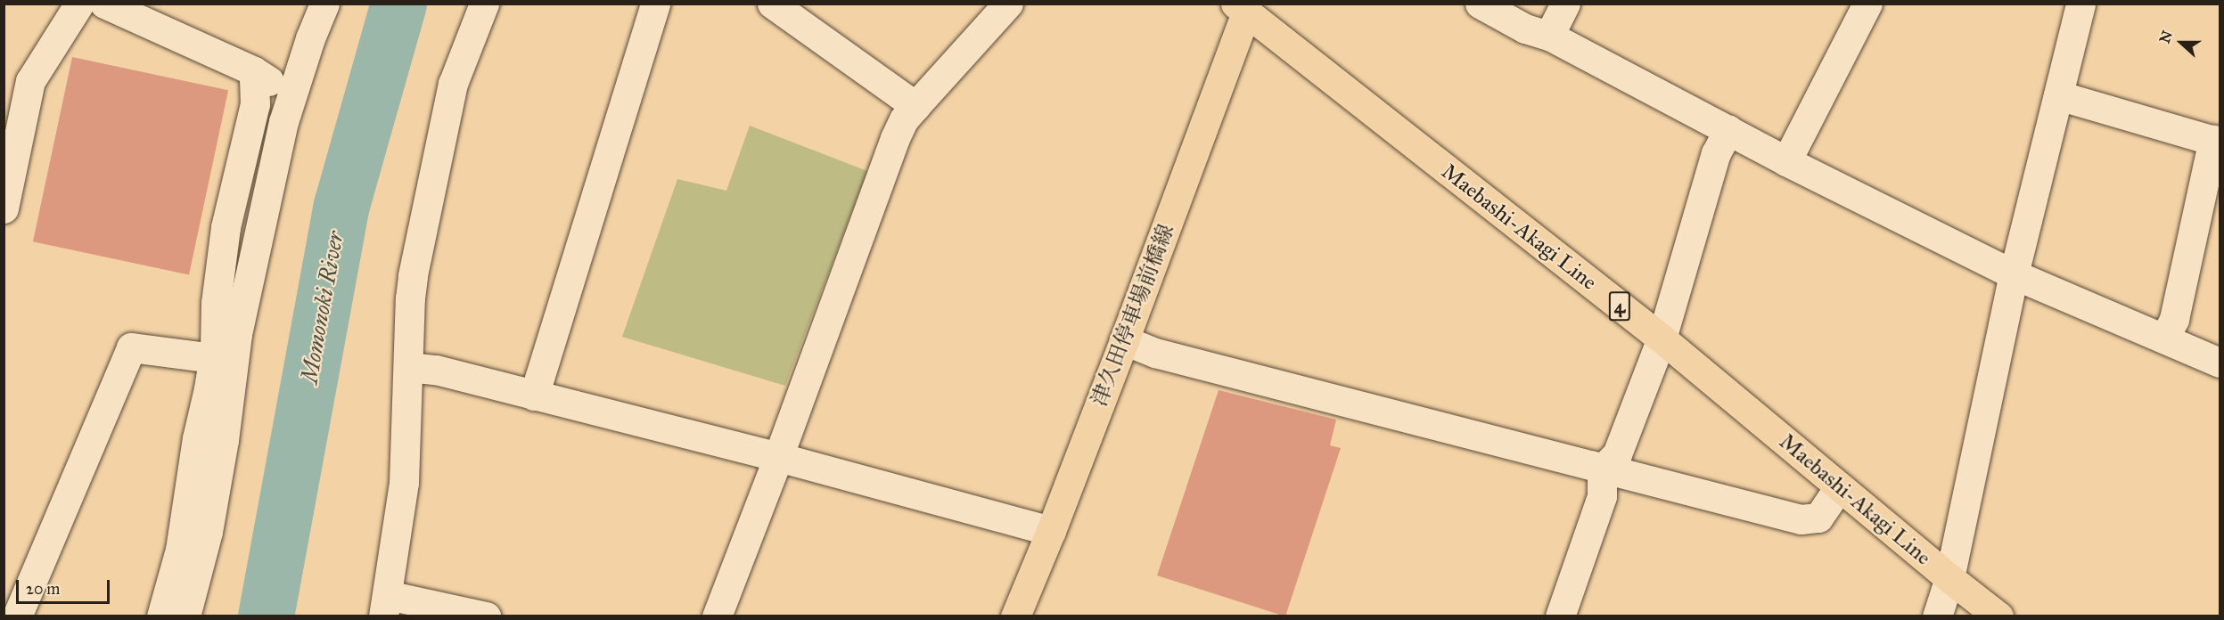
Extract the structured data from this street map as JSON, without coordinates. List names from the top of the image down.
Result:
{
  "streets": {
    "main road": ["Maebashi-Akagi Line", "4", "津久田停車場前橋線"]
  },
  "crossings": [
    ["Maebashi-Akagi Line", "津久田停車場前橋線"]
  ],
  "water": ["Momonoki River"],
  "scale_bar": "20 m",
  "north": "left"
}
